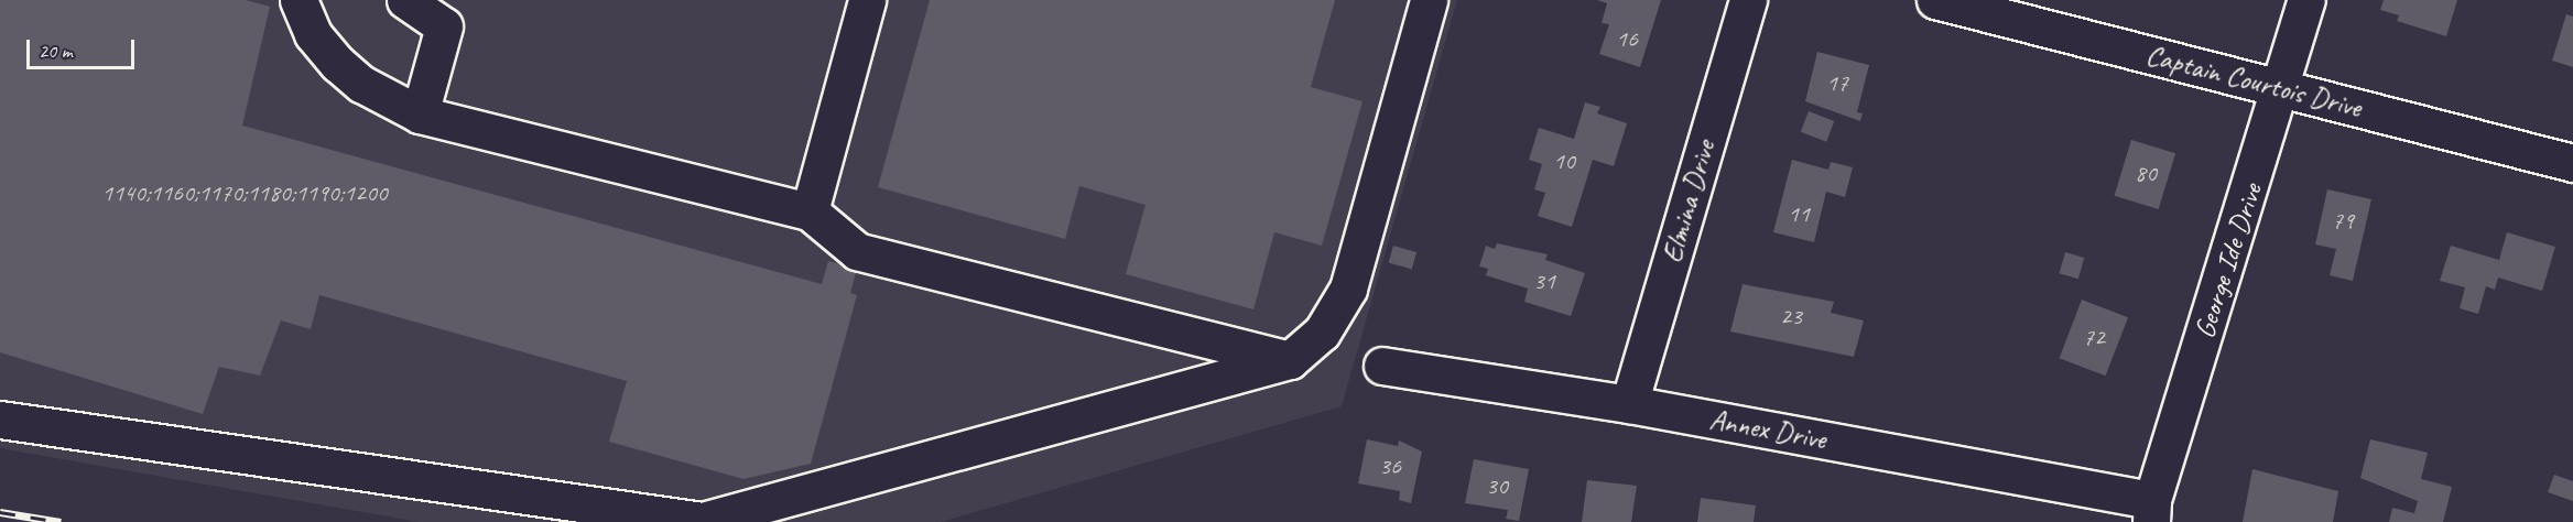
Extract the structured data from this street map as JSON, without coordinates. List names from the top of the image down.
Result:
{
  "streets": {
    "street": [
      "Captain Courtois Drive",
      "Elmina Drive",
      "George Ide Drive",
      "Annex Drive"
    ]
  },
  "crossings": [
    ["Captain Courtois Drive", "George Ide Drive"],
    ["Elmina Drive", "Annex Drive"],
    ["George Ide Drive", "Annex Drive"]
  ],
  "house_numbers": [
    "16",
    "17",
    "10",
    "80",
    "1140;1160;1170;1180;1190;1200",
    "11",
    "79",
    "31",
    "23",
    "72",
    "36",
    "30"
  ],
  "scale_bar": "20 m"
}
